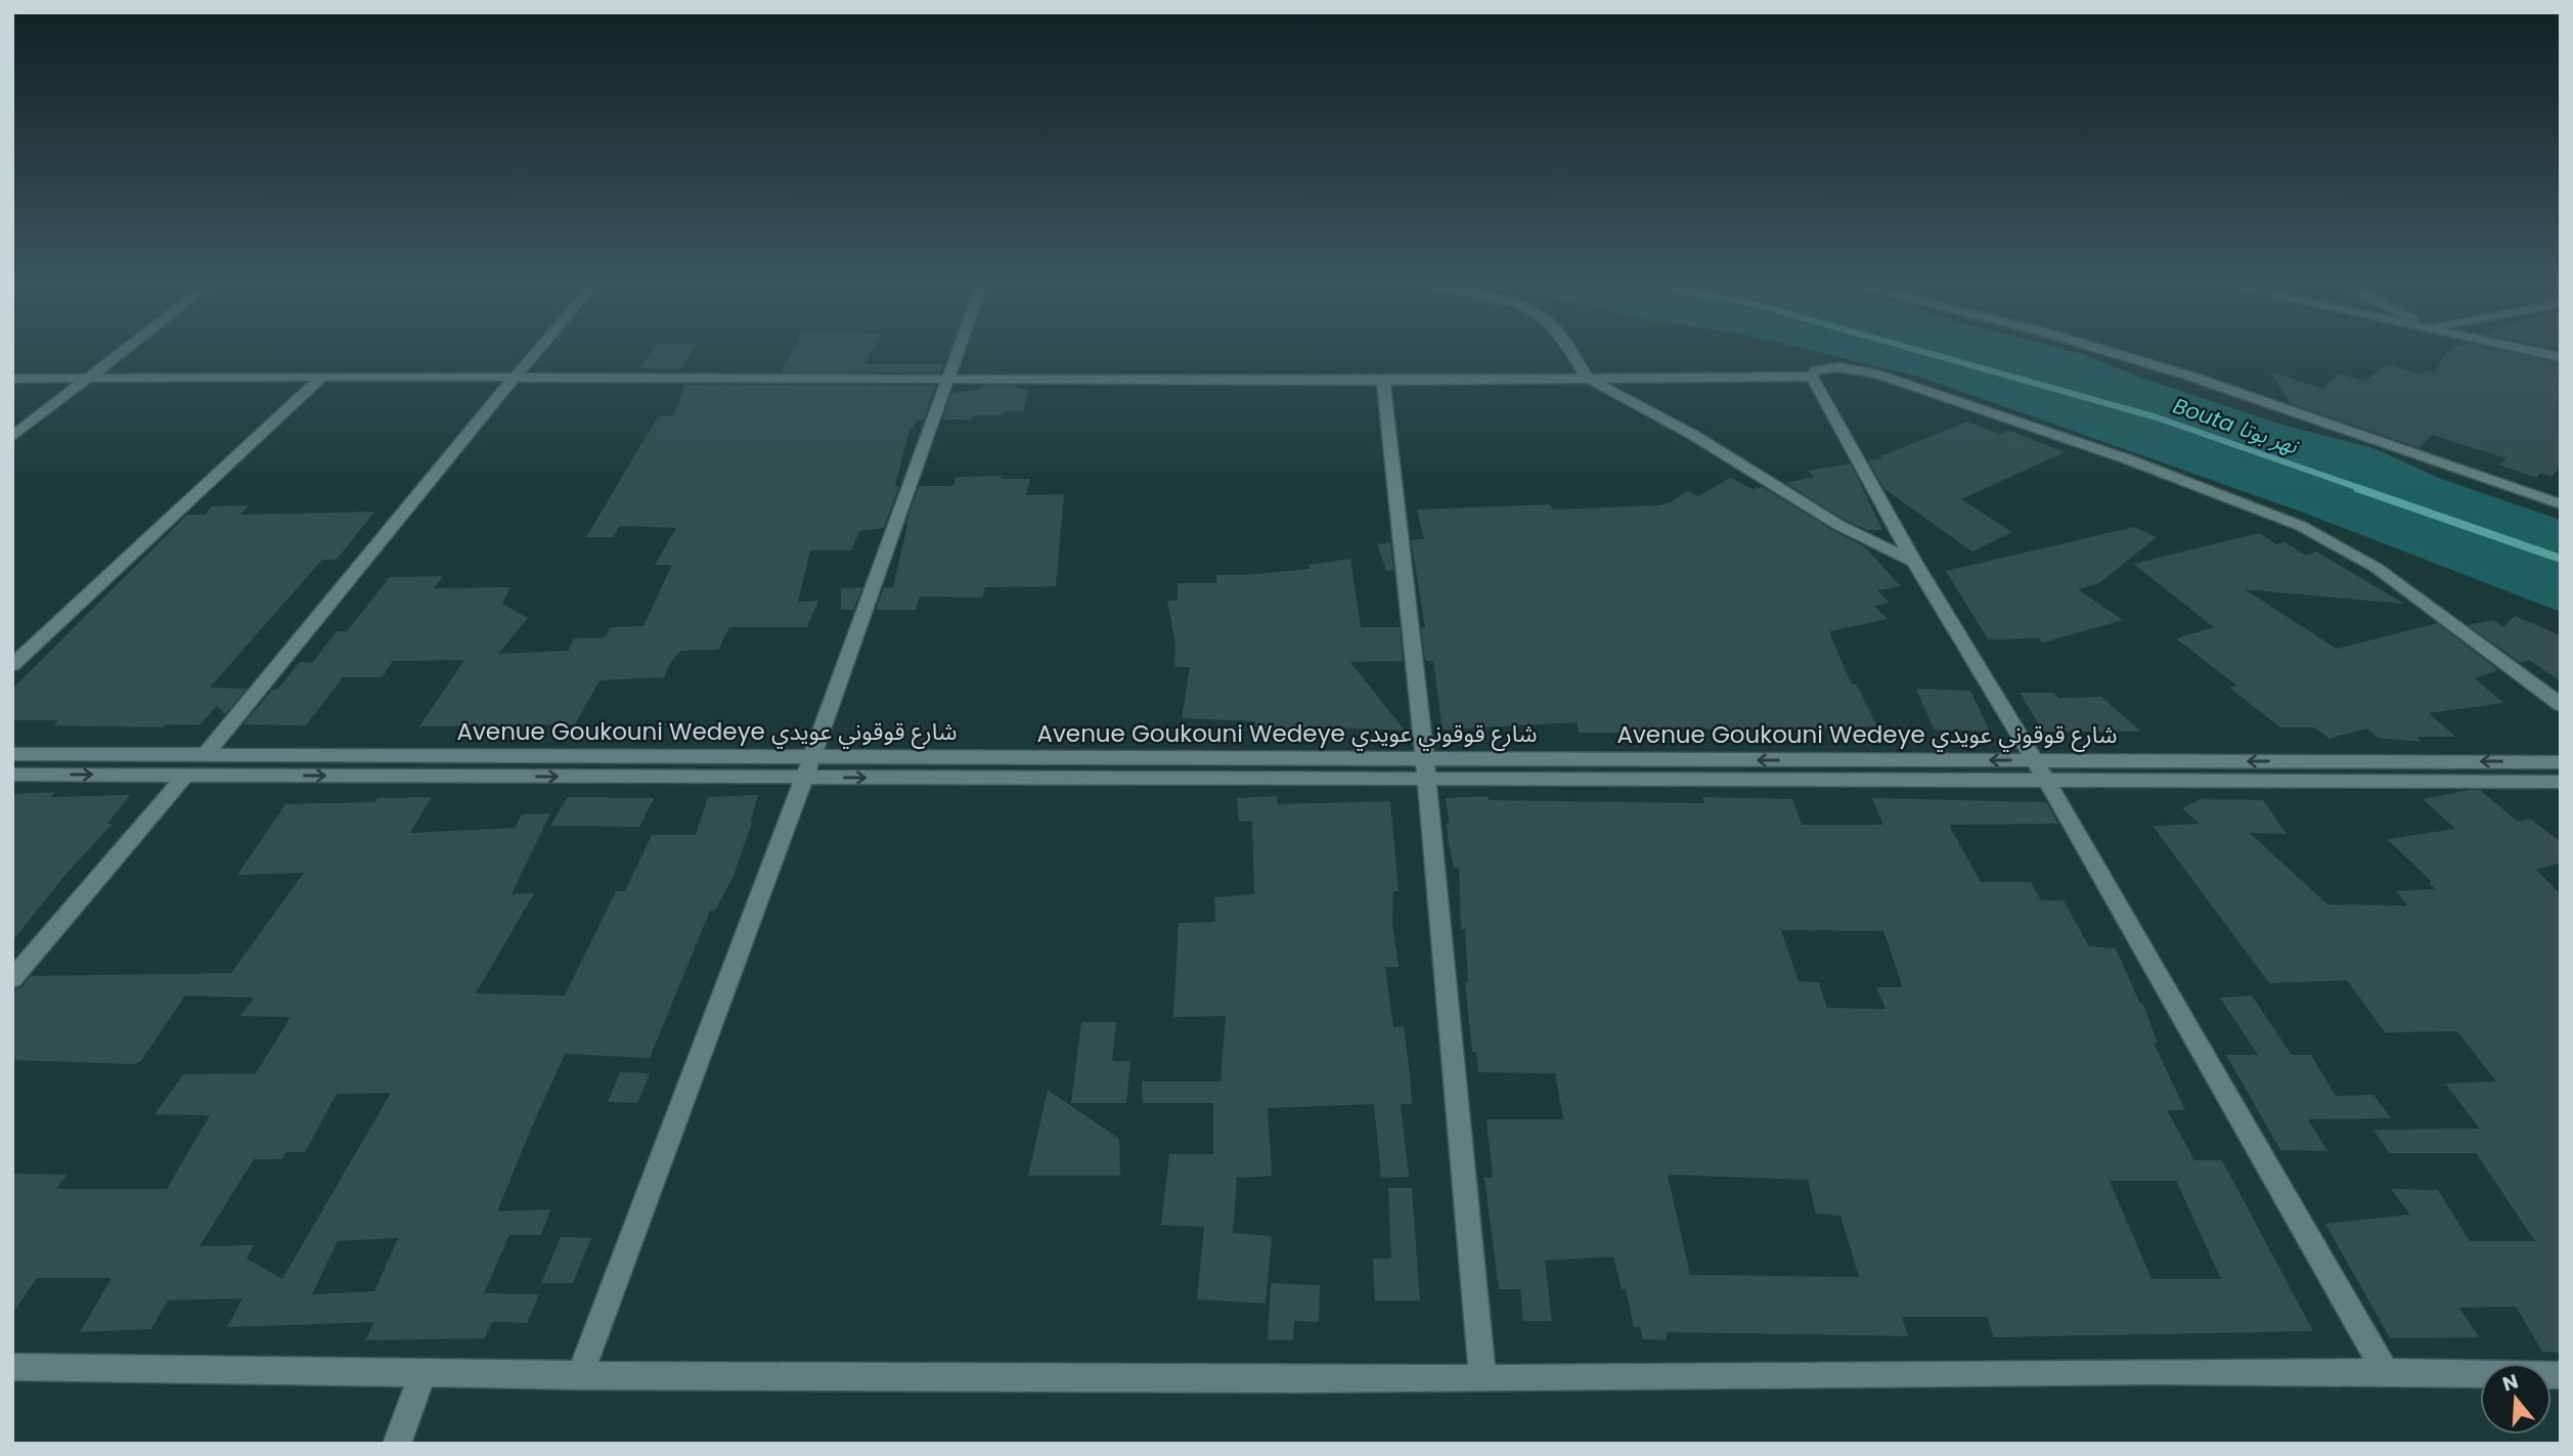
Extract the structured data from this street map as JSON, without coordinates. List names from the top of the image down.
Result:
{
  "streets": {
    "street": ["Avenue Goukouni Wedeye شارع قوقوني عويدي"]
  },
  "water": ["Bouta نهر بوتا"],
  "north": "top"
}
